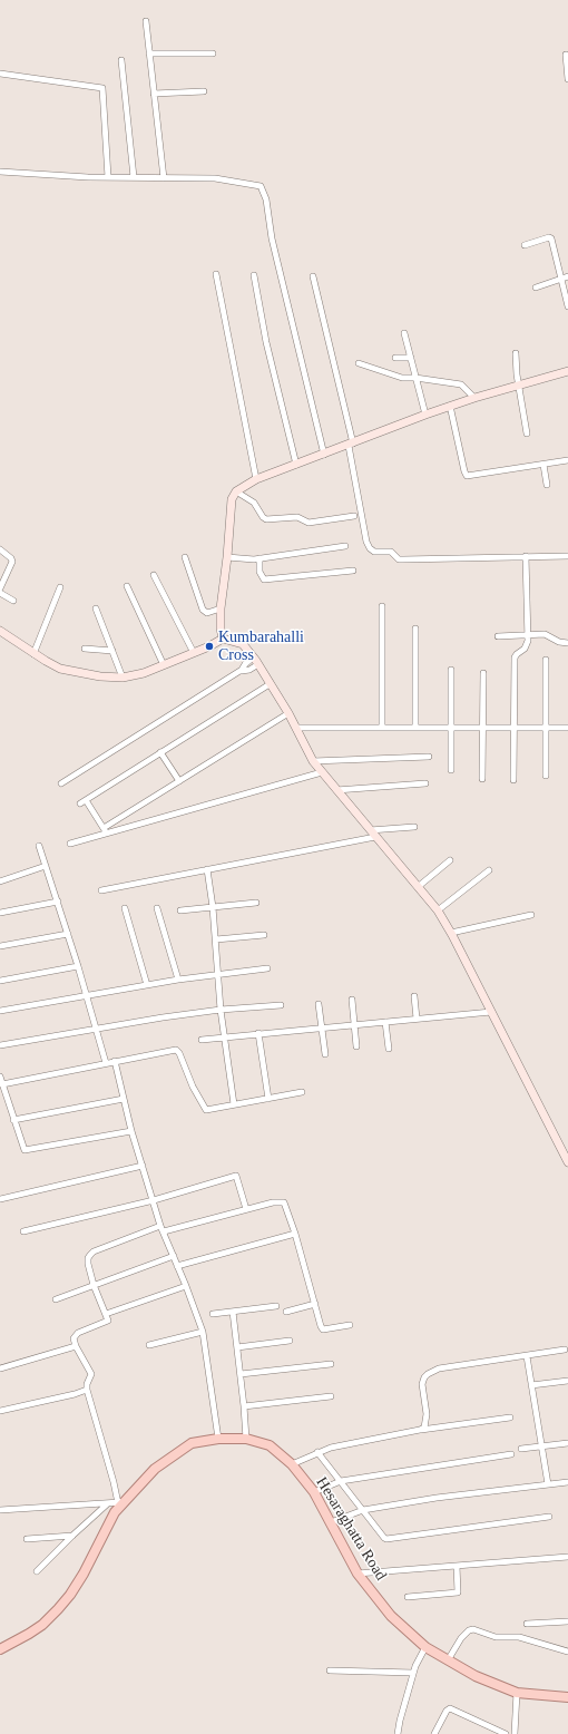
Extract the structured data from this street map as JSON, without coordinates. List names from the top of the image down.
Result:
{
  "streets": {
    "main road": ["Hesaraghatta Road"]
  },
  "places": ["Kumbarahalli Cross"]
}
